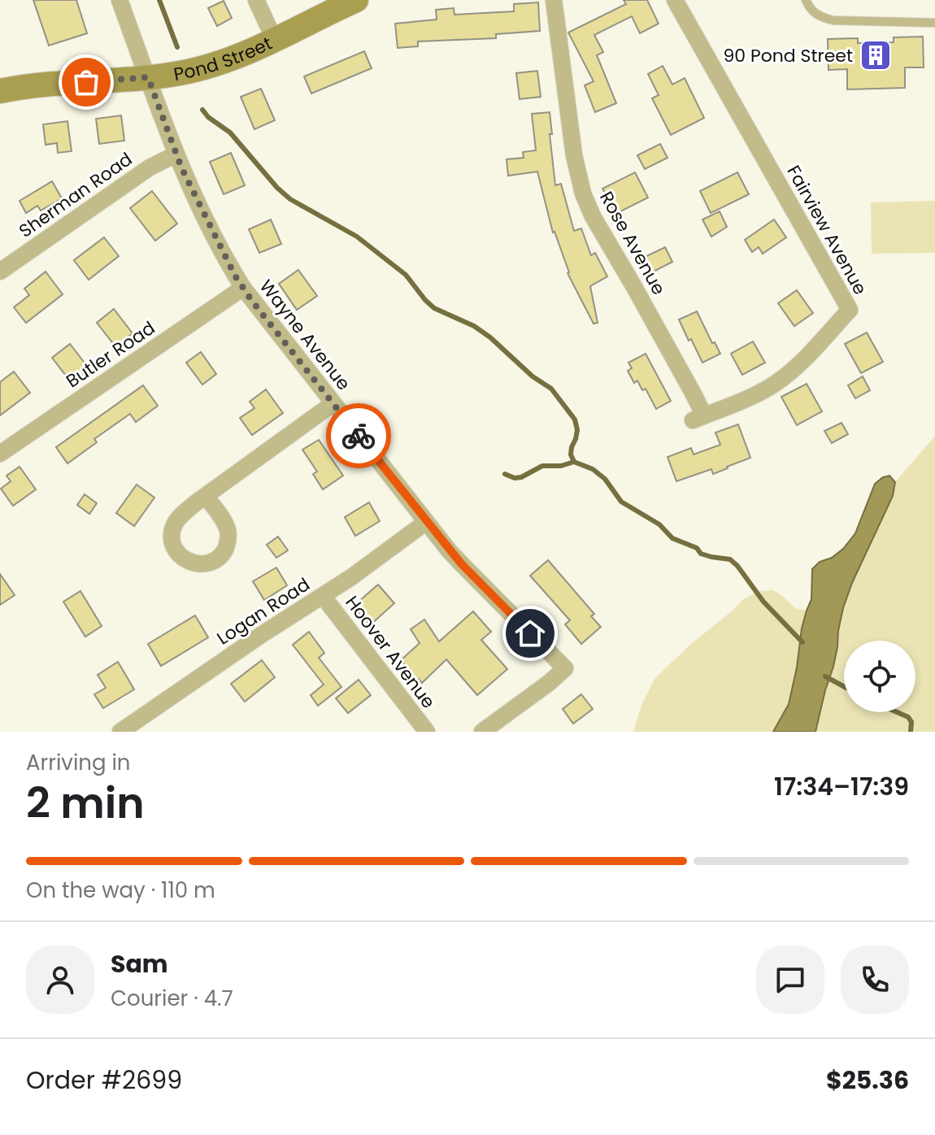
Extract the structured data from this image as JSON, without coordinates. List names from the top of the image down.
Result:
{
  "streets": {
    "main road": ["Pond Street"],
    "street": [
      "Sherman Road",
      "Fairview Avenue",
      "Rose Avenue",
      "Wayne Avenue",
      "Butler Road",
      "Logan Road",
      "Hoover Avenue"
    ]
  },
  "crossings": [
    ["Pond Street", "Wayne Avenue"],
    ["Sherman Road", "Wayne Avenue"],
    ["Fairview Avenue", "Rose Avenue"],
    ["Wayne Avenue", "Butler Road"],
    ["Wayne Avenue", "Logan Road"],
    ["Logan Road", "Hoover Avenue"]
  ],
  "places": {
    "building": ["90 Pond Street"]
  },
  "page": {
    "heading": ["2 min", "Arriving in", "17:34–17:39"],
    "panel": [
      "Sam",
      "Courier · 4.7",
      "Order #2699",
      "$25.36"
    ],
    "bar": "On the way · 110 m"
  }
}
